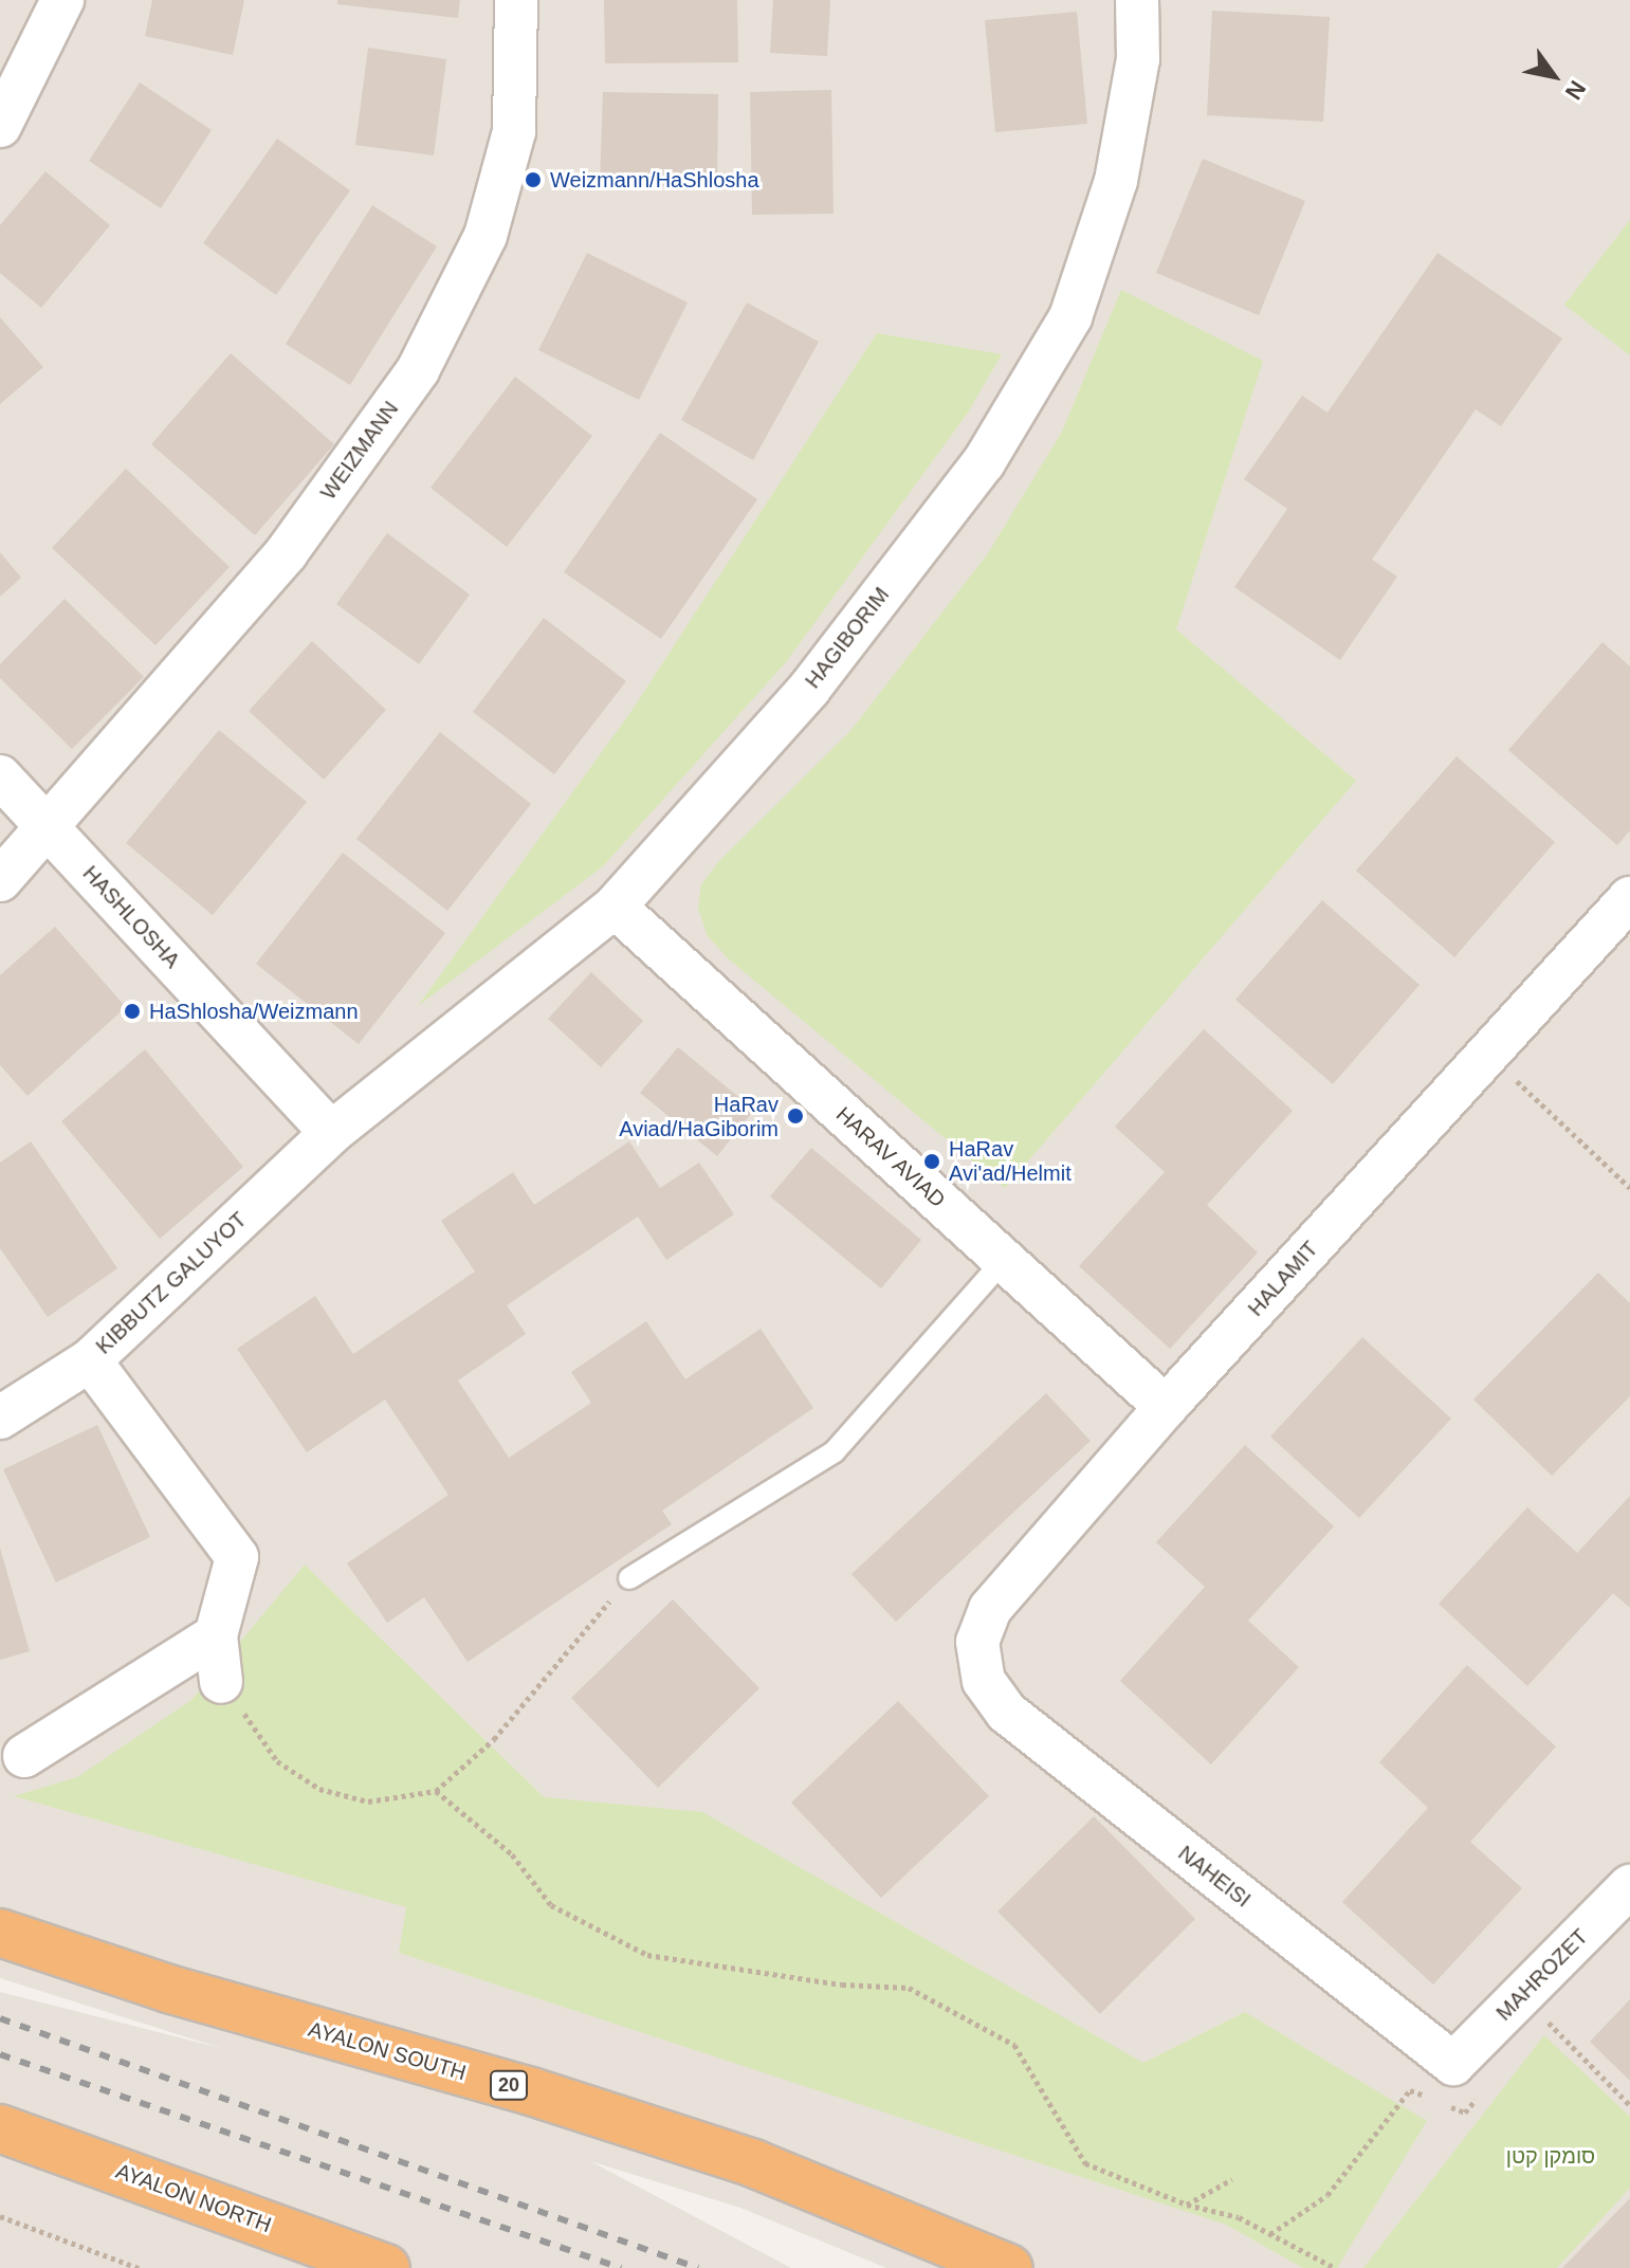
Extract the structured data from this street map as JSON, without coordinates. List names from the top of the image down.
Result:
{
  "streets": {
    "highway": ["AYALON SOUTH", "20", "AYALON NORTH"],
    "street": [
      "WEIZMANN",
      "HAGIBORIM",
      "HASHLOSHA",
      "HARAV AVIAD",
      "HALAMIT",
      "KIBBUTZ GALUYOT",
      "NAHEISI",
      "MAHROZET"
    ]
  },
  "crossings": [
    ["WEIZMANN", "HASHLOSHA"],
    ["HAGIBORIM", "HASHLOSHA"],
    ["HAGIBORIM", "HARAV AVIAD"],
    ["HAGIBORIM", "KIBBUTZ GALUYOT"],
    ["HASHLOSHA", "KIBBUTZ GALUYOT"],
    ["HARAV AVIAD", "HALAMIT"],
    ["HALAMIT", "NAHEISI"],
    ["NAHEISI", "MAHROZET"]
  ],
  "parks": ["סומקן קטן"],
  "places": [
    "Weizmann/HaShlosha",
    "HaShlosha/Weizmann",
    "HaRav Aviad/HaGiborim",
    "HaRav Avi'ad/Helmit"
  ],
  "north": "bottom right"
}
